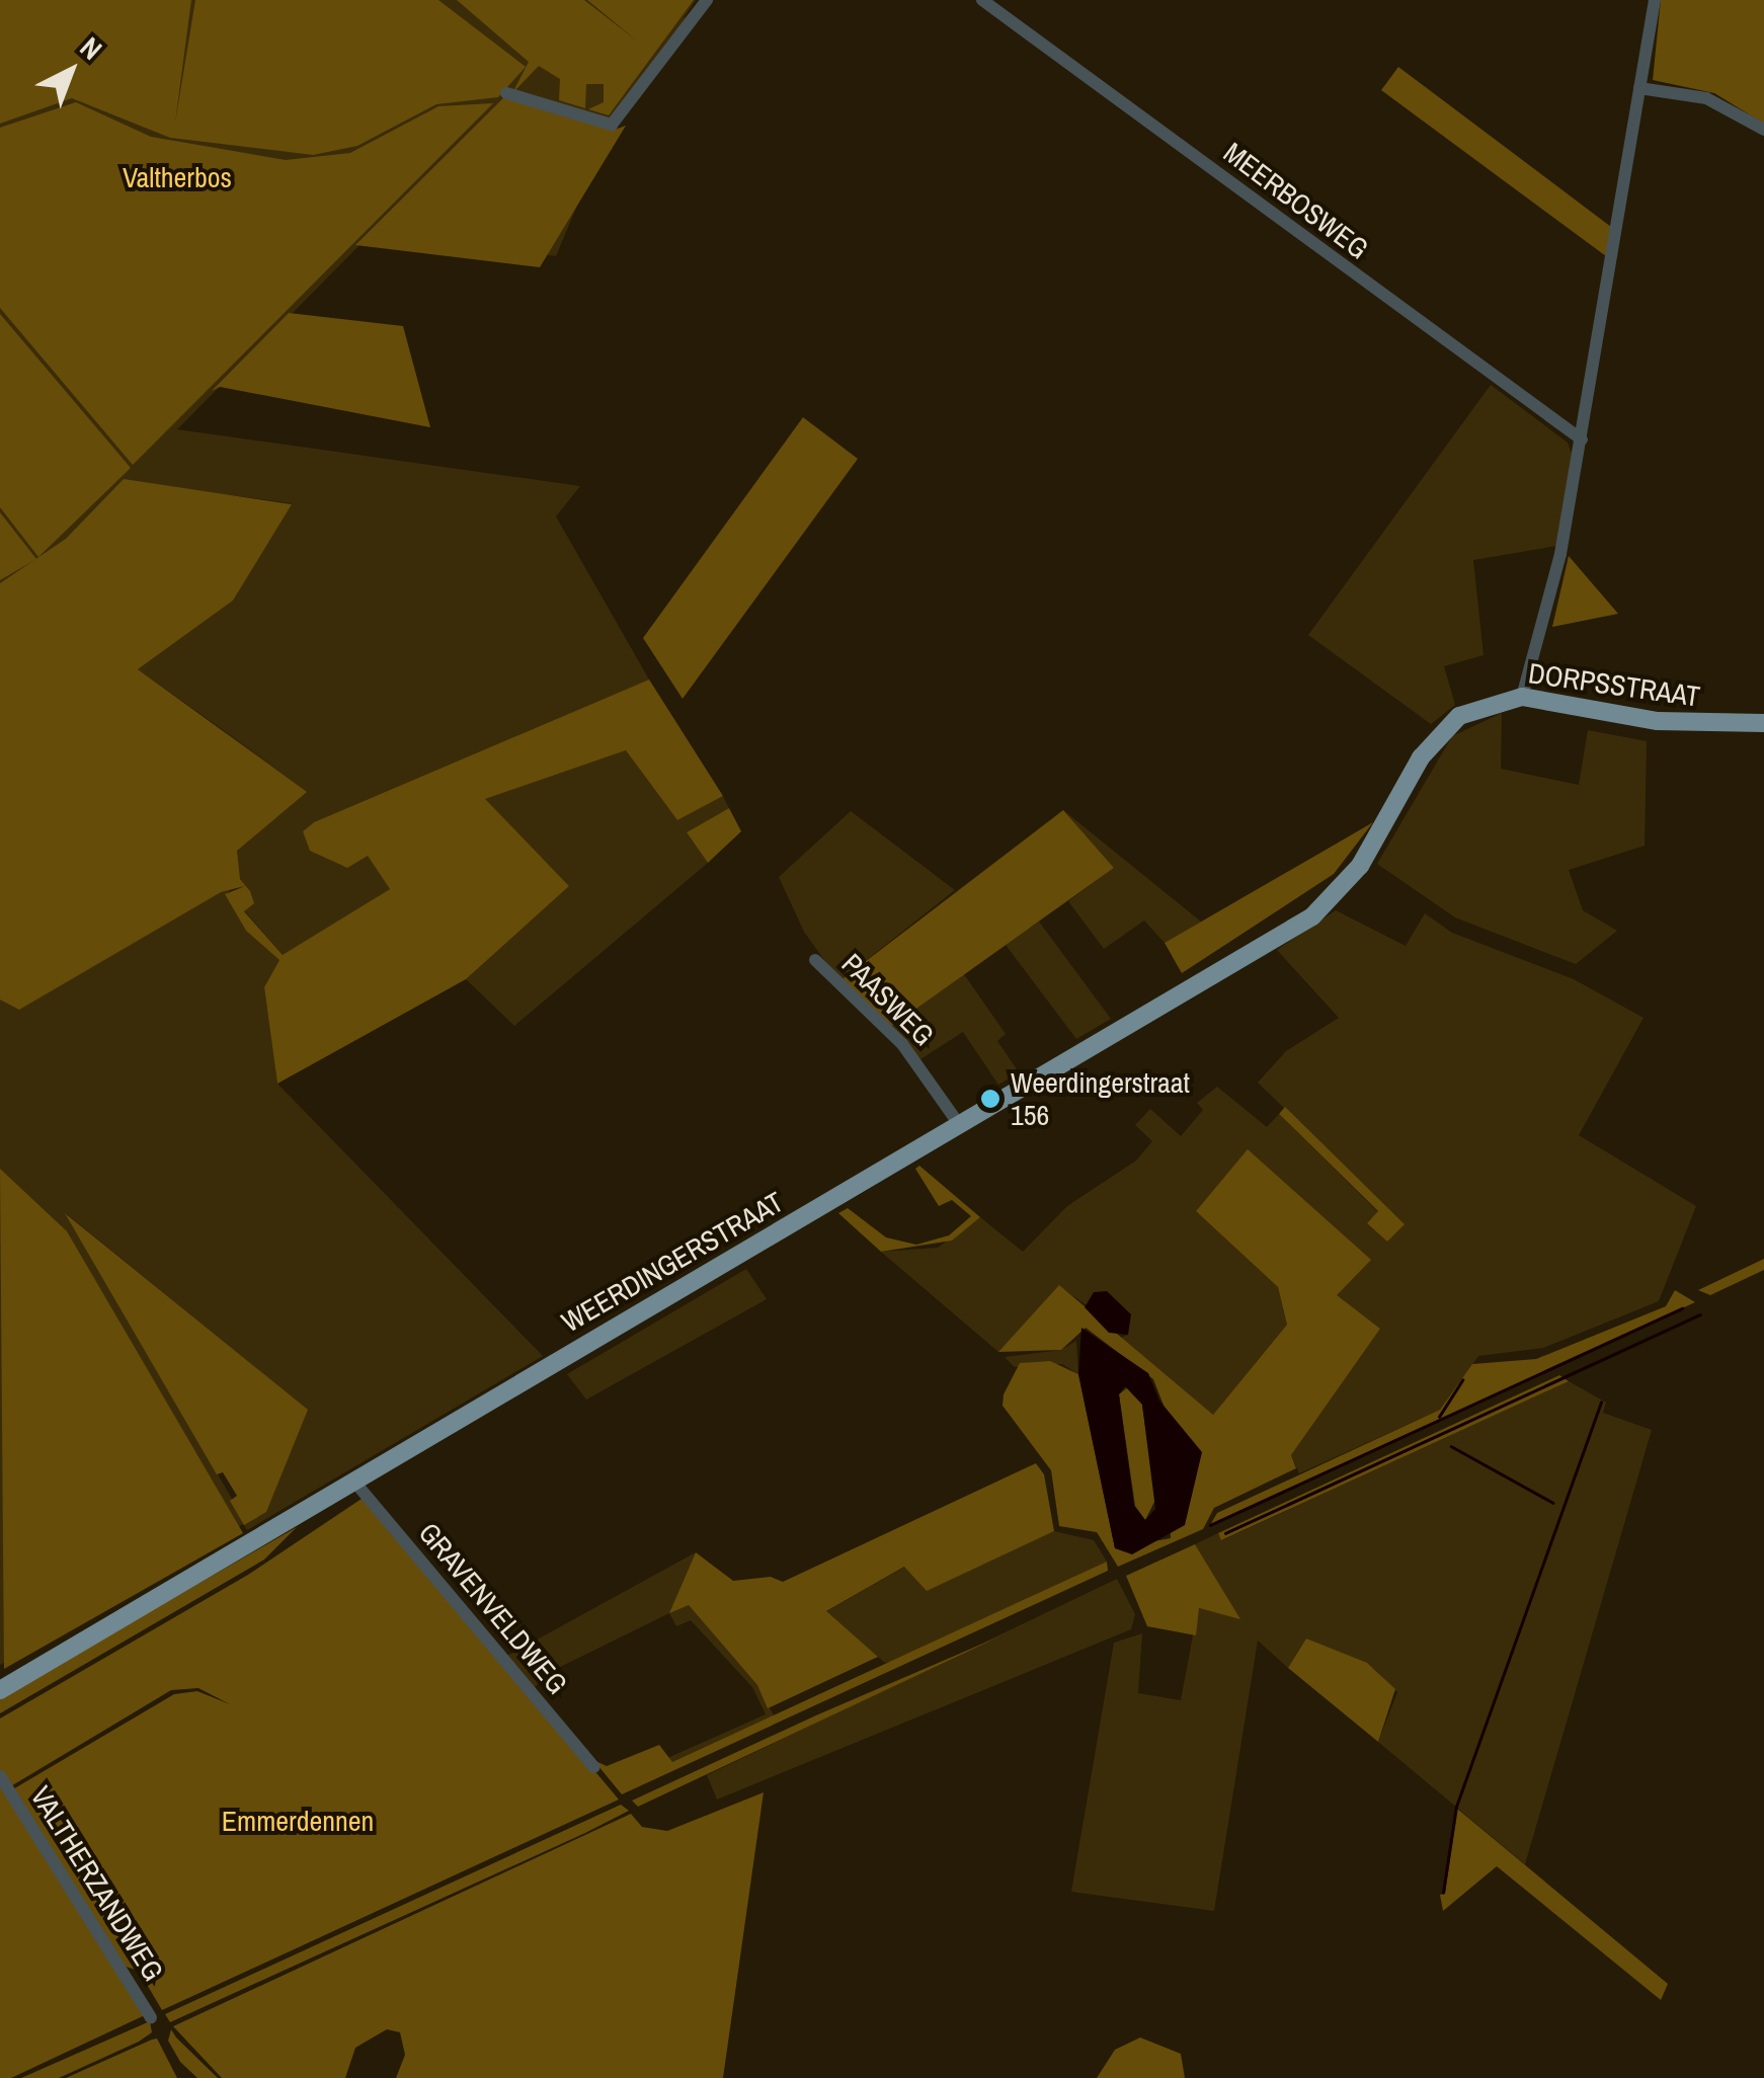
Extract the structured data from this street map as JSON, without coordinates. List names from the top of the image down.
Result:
{
  "streets": {
    "main road": ["DORPSSTRAAT", "WEERDINGERSTRAAT"],
    "street": [
      "MEERBOSWEG",
      "PAASWEG",
      "GRAVENVELDWEG",
      "VALTHERZANDWEG"
    ]
  },
  "crossings": [
    ["DORPSSTRAAT", "WEERDINGERSTRAAT"],
    ["PAASWEG", "WEERDINGERSTRAAT"],
    ["WEERDINGERSTRAAT", "GRAVENVELDWEG"]
  ],
  "parks": ["Valtherbos", "Emmerdennen"],
  "places": ["Weerdingerstraat 156"],
  "north": "top right"
}
